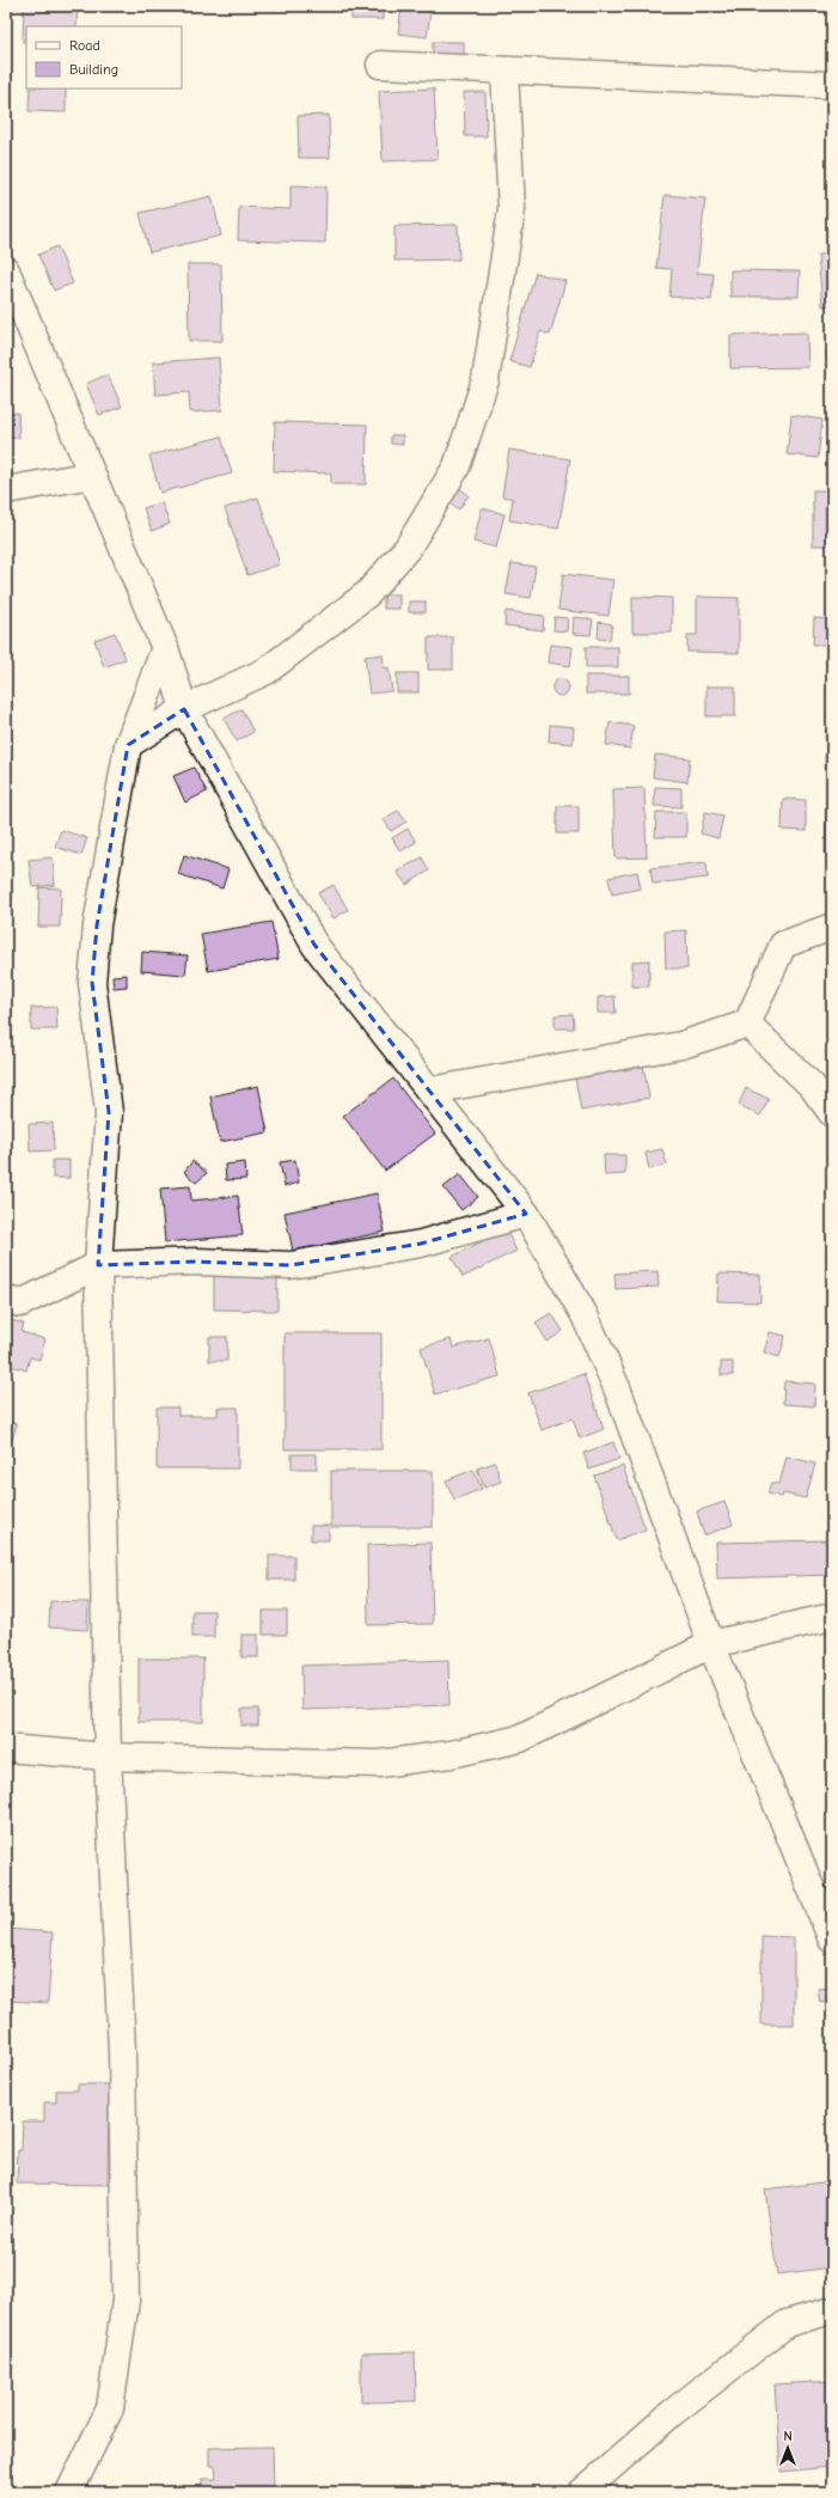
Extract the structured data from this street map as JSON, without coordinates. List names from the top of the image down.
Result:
{
  "legend": ["Road", "Building"],
  "north": "top"
}
